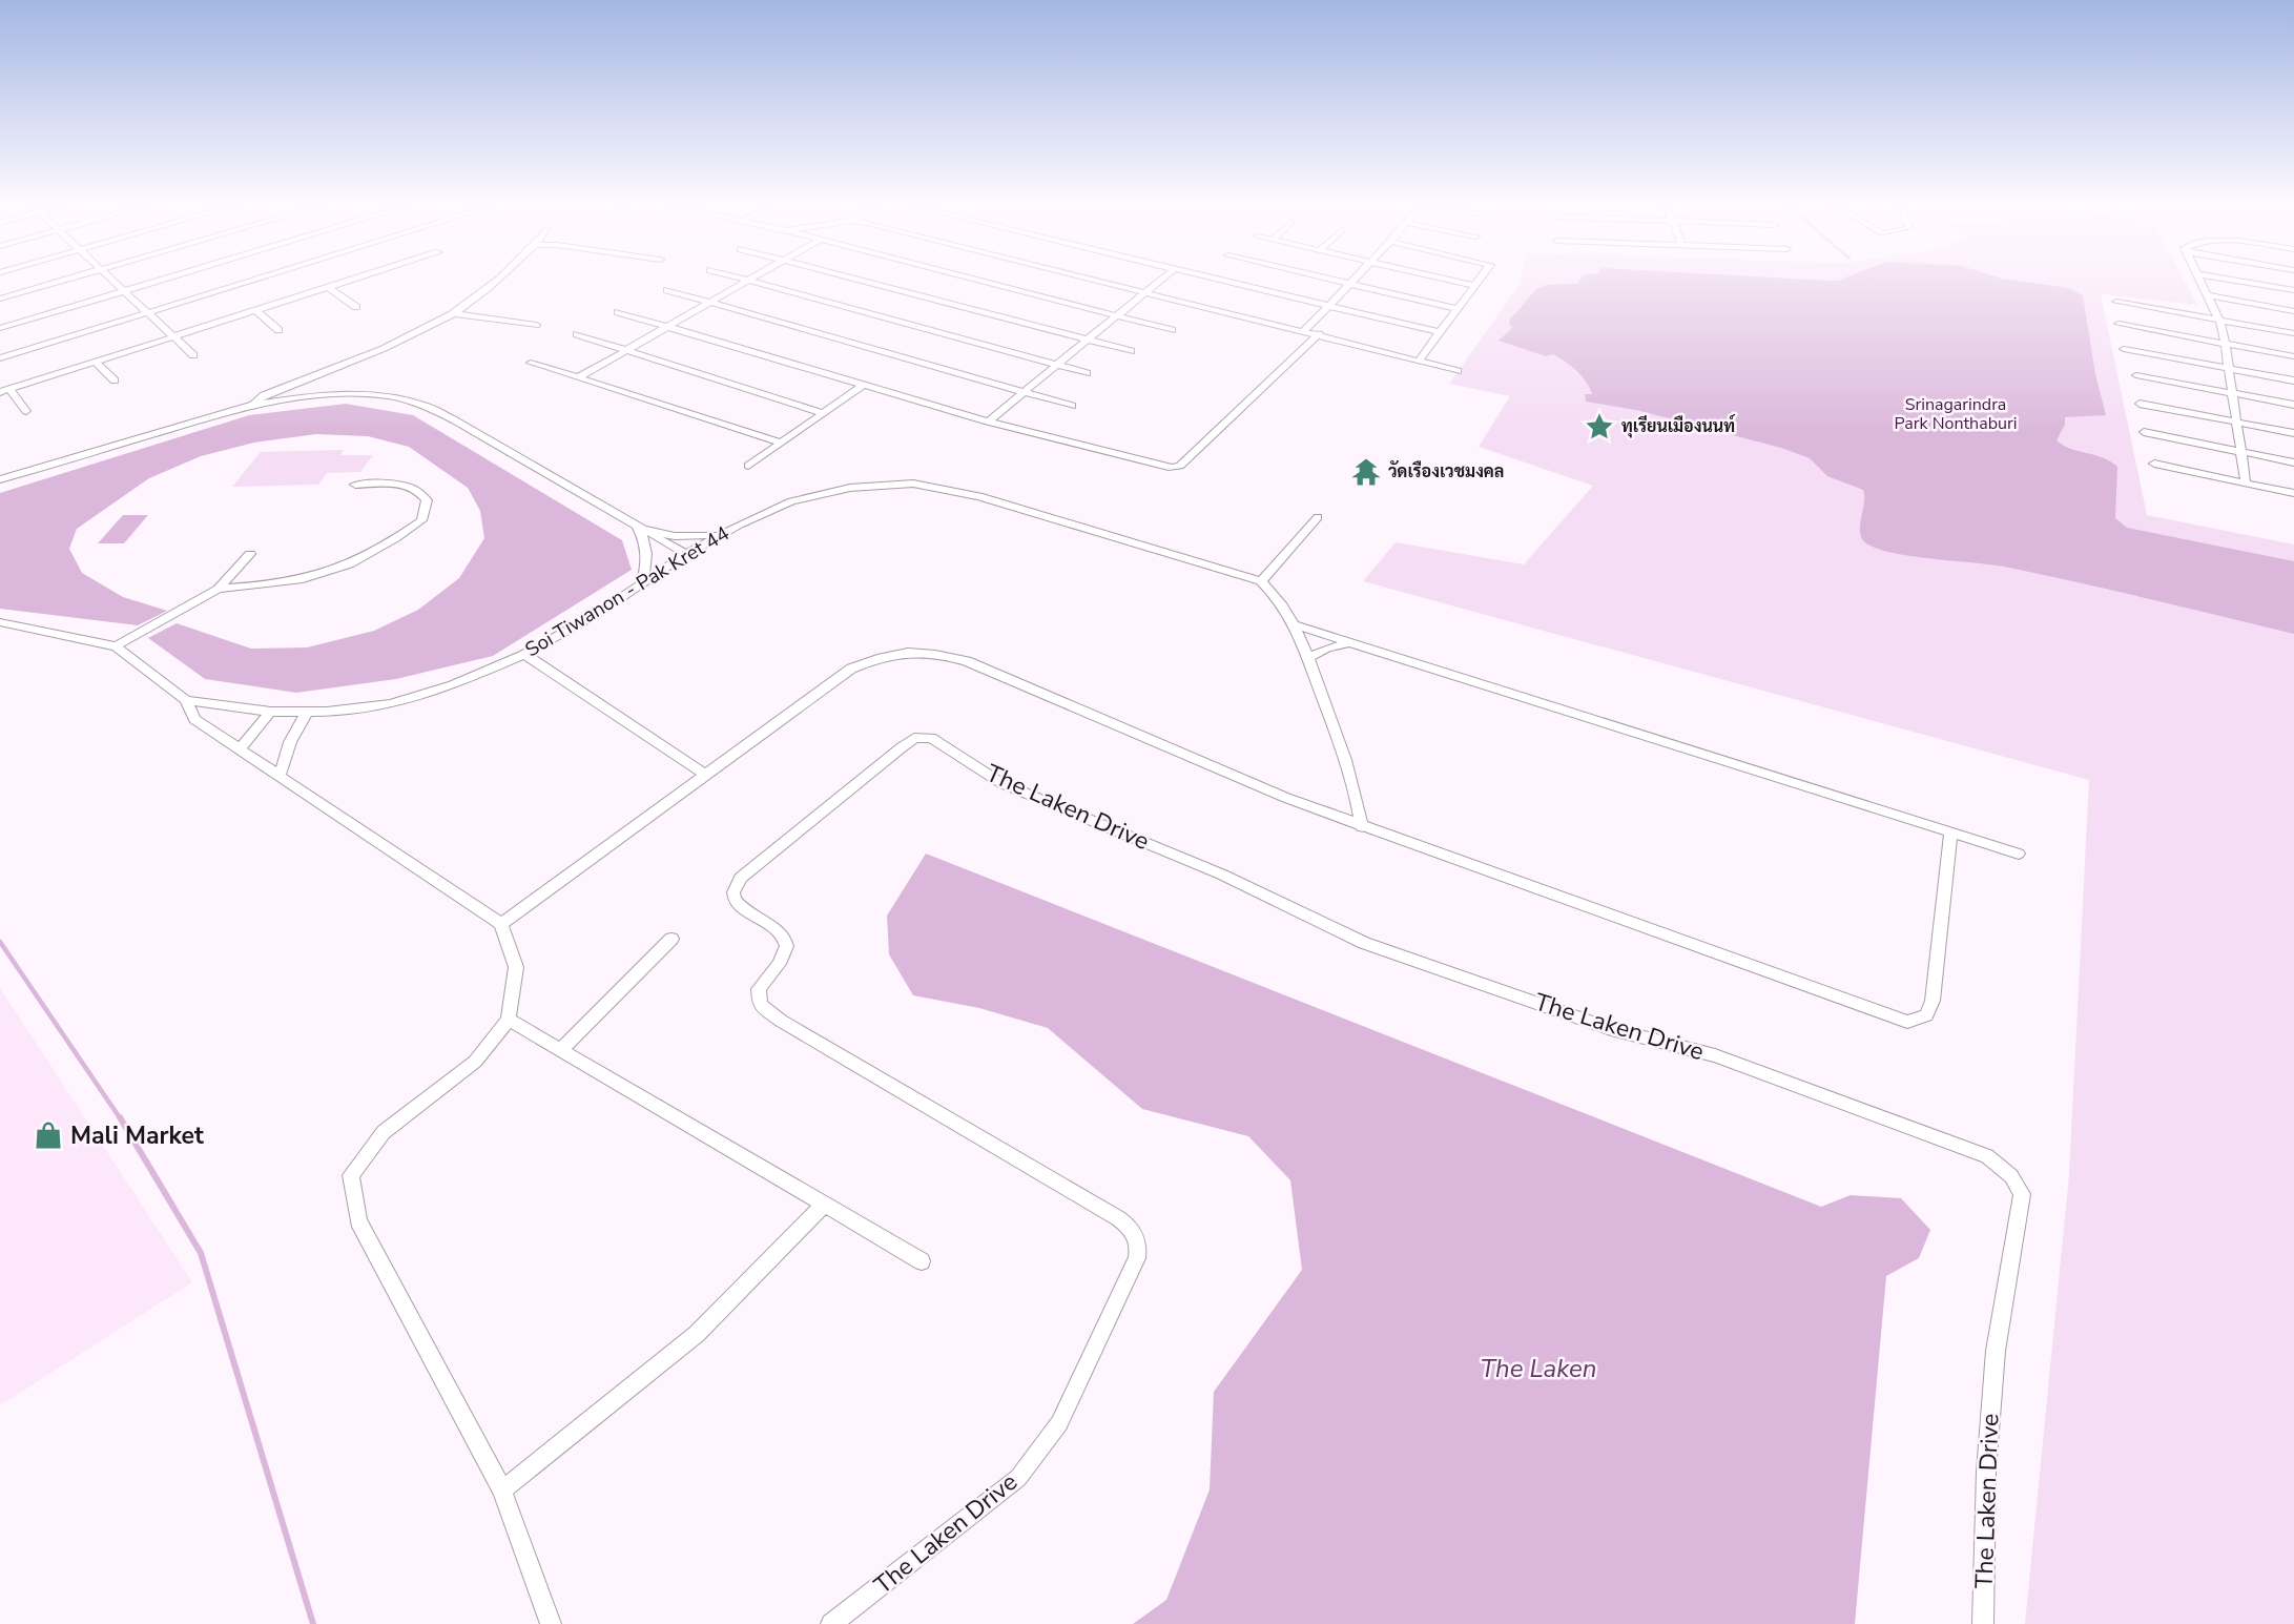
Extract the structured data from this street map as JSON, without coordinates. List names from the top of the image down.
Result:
{
  "streets": {
    "street": ["Soi Tiwanon - Pak Kret 44", "The Laken Drive"]
  },
  "water": ["The Laken"],
  "parks": ["Srinagarindra Park Nonthaburi"],
  "places": {
    "place": ["ทุเรียนเมืองนนท์"],
    "temple": ["วัดเรืองเวชมงคล"],
    "shop": ["Mali Market"]
  }
}
